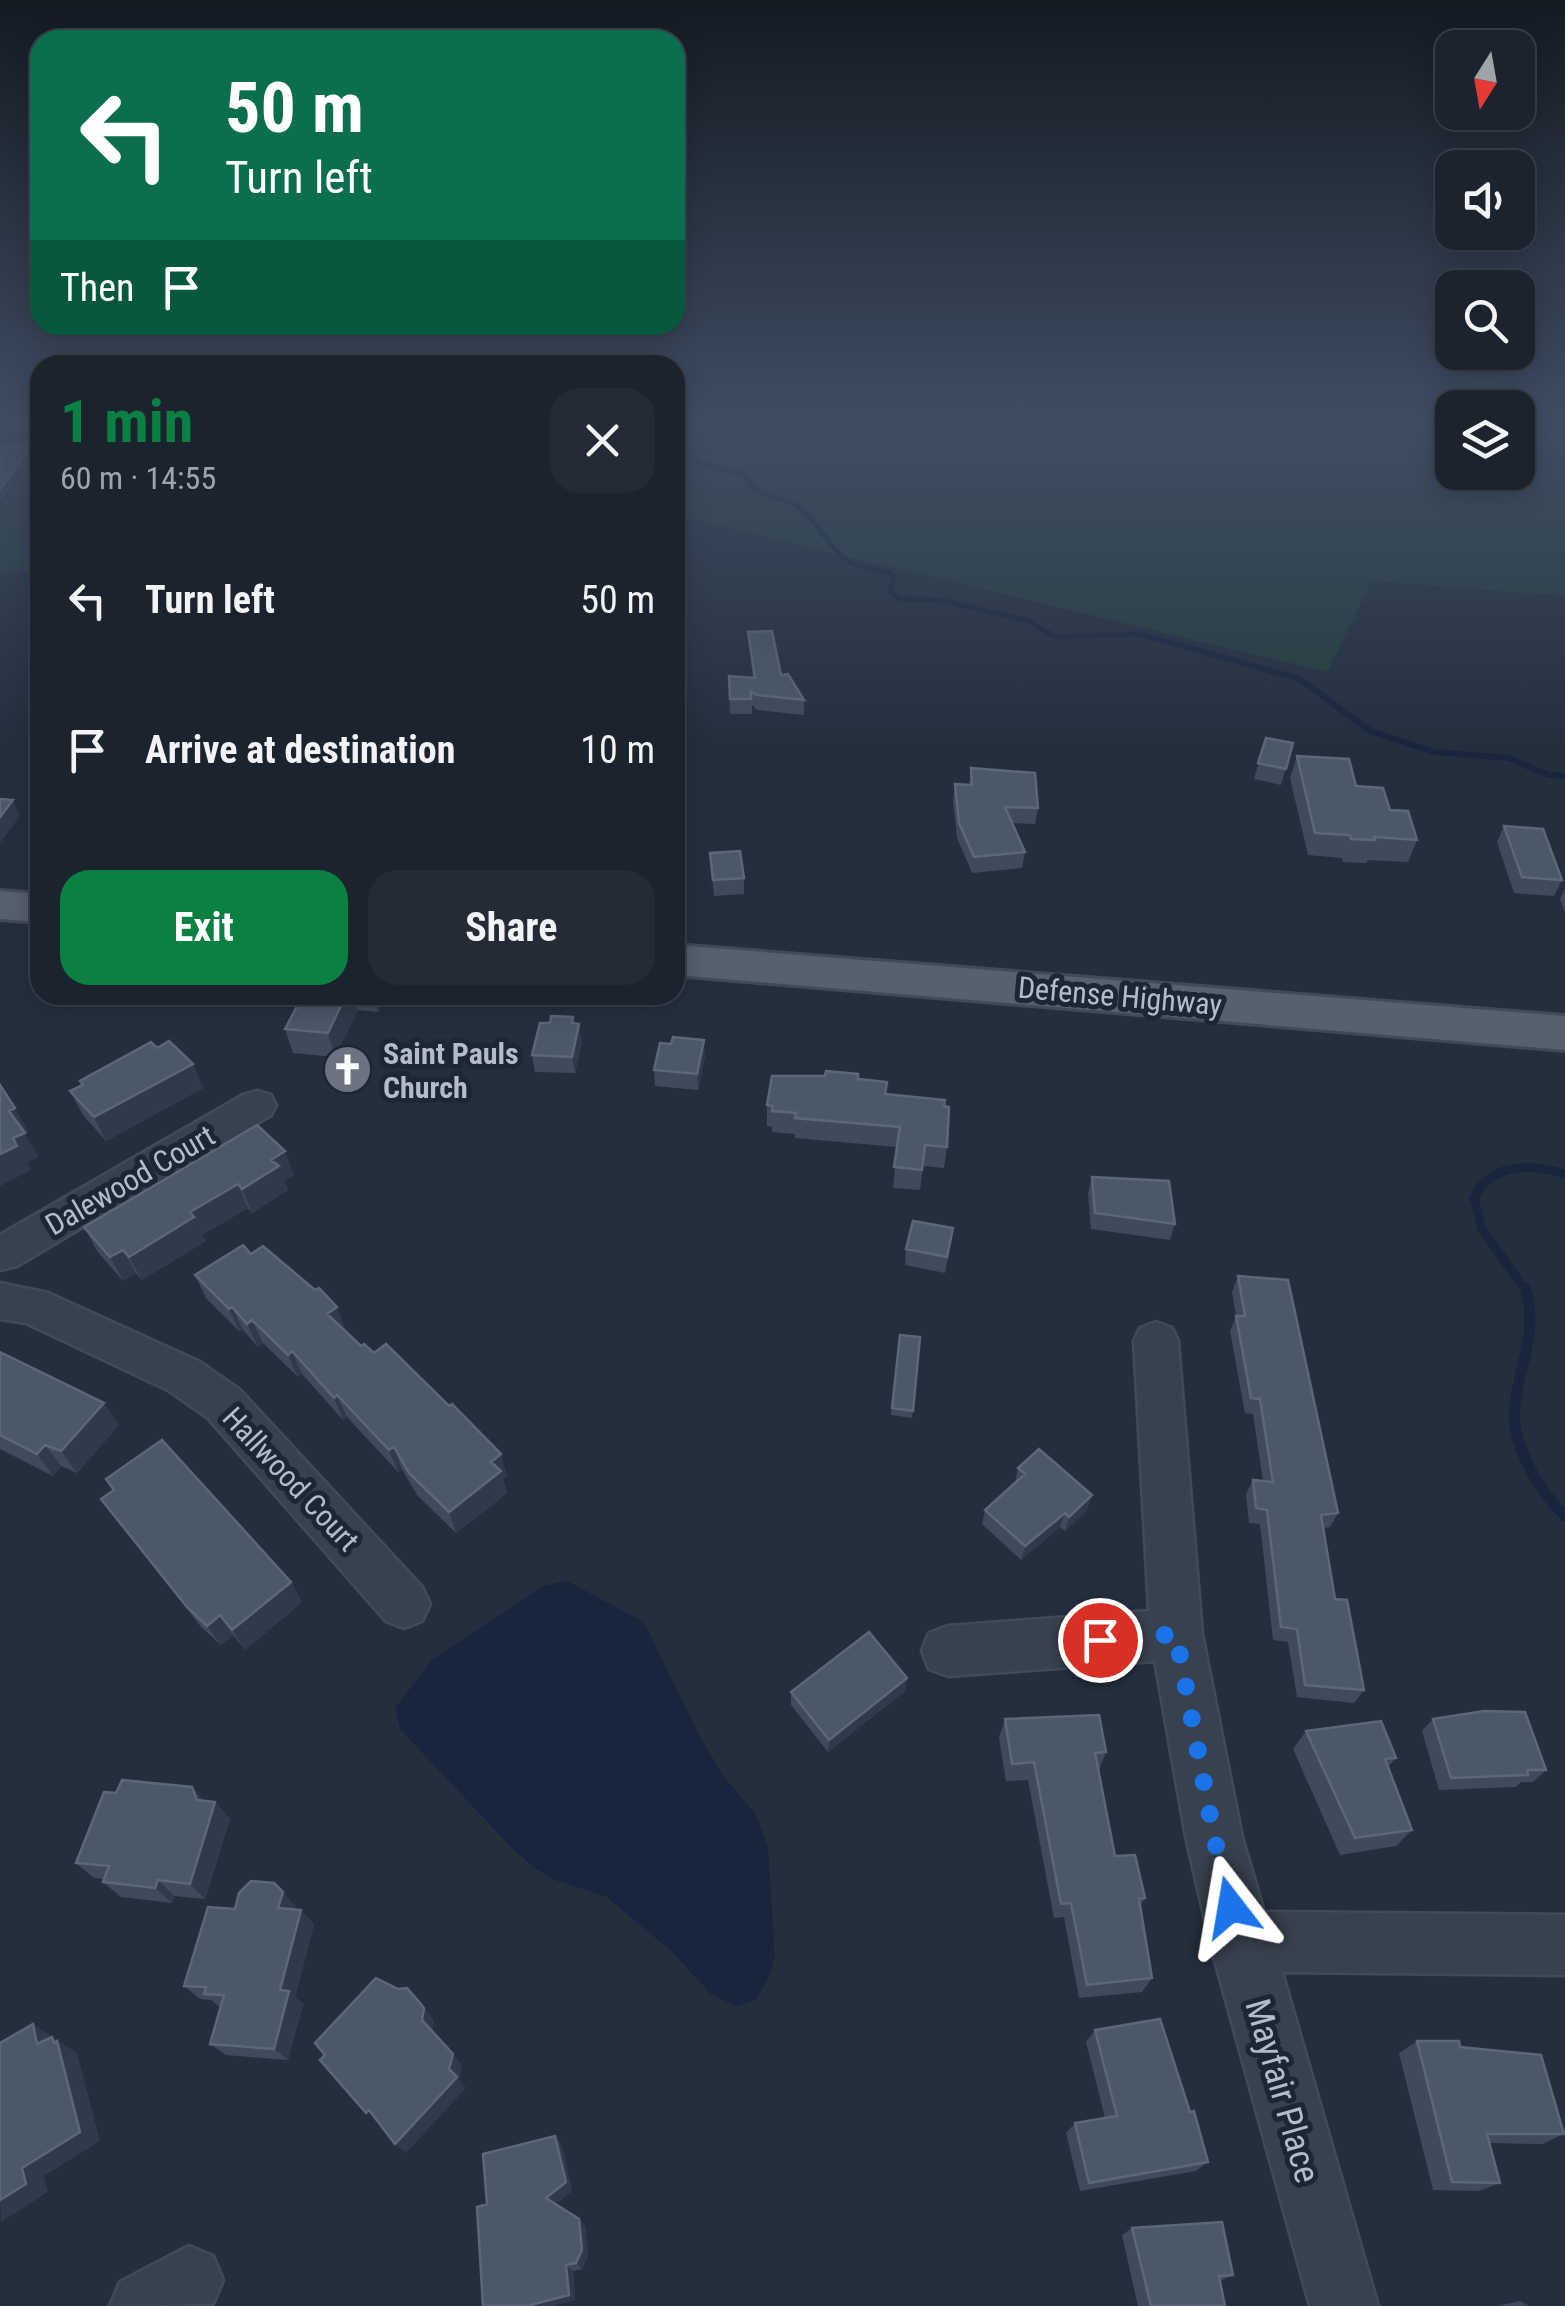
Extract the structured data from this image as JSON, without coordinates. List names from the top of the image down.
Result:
{
  "streets": {
    "main road": ["Defense Highway"],
    "street": ["Dalewood Court", "Hallwood Court", "Mayfair Place"]
  },
  "crossings": [
    ["Dalewood Court", "Hallwood Court"]
  ],
  "places": {
    "church": ["Saint Pauls Church"]
  },
  "north": "bottom",
  "page": {
    "turn": ["50 m", "Turn left"],
    "then": "Then",
    "heading": ["1 min", "60 m · 14:55"],
    "list": [
      {
        "name": "Turn left",
        "value": "50 m"
      },
      {
        "name": "Arrive at destination",
        "value": "10 m"
      }
    ],
    "buttons": ["Exit", "Share"]
  }
}
